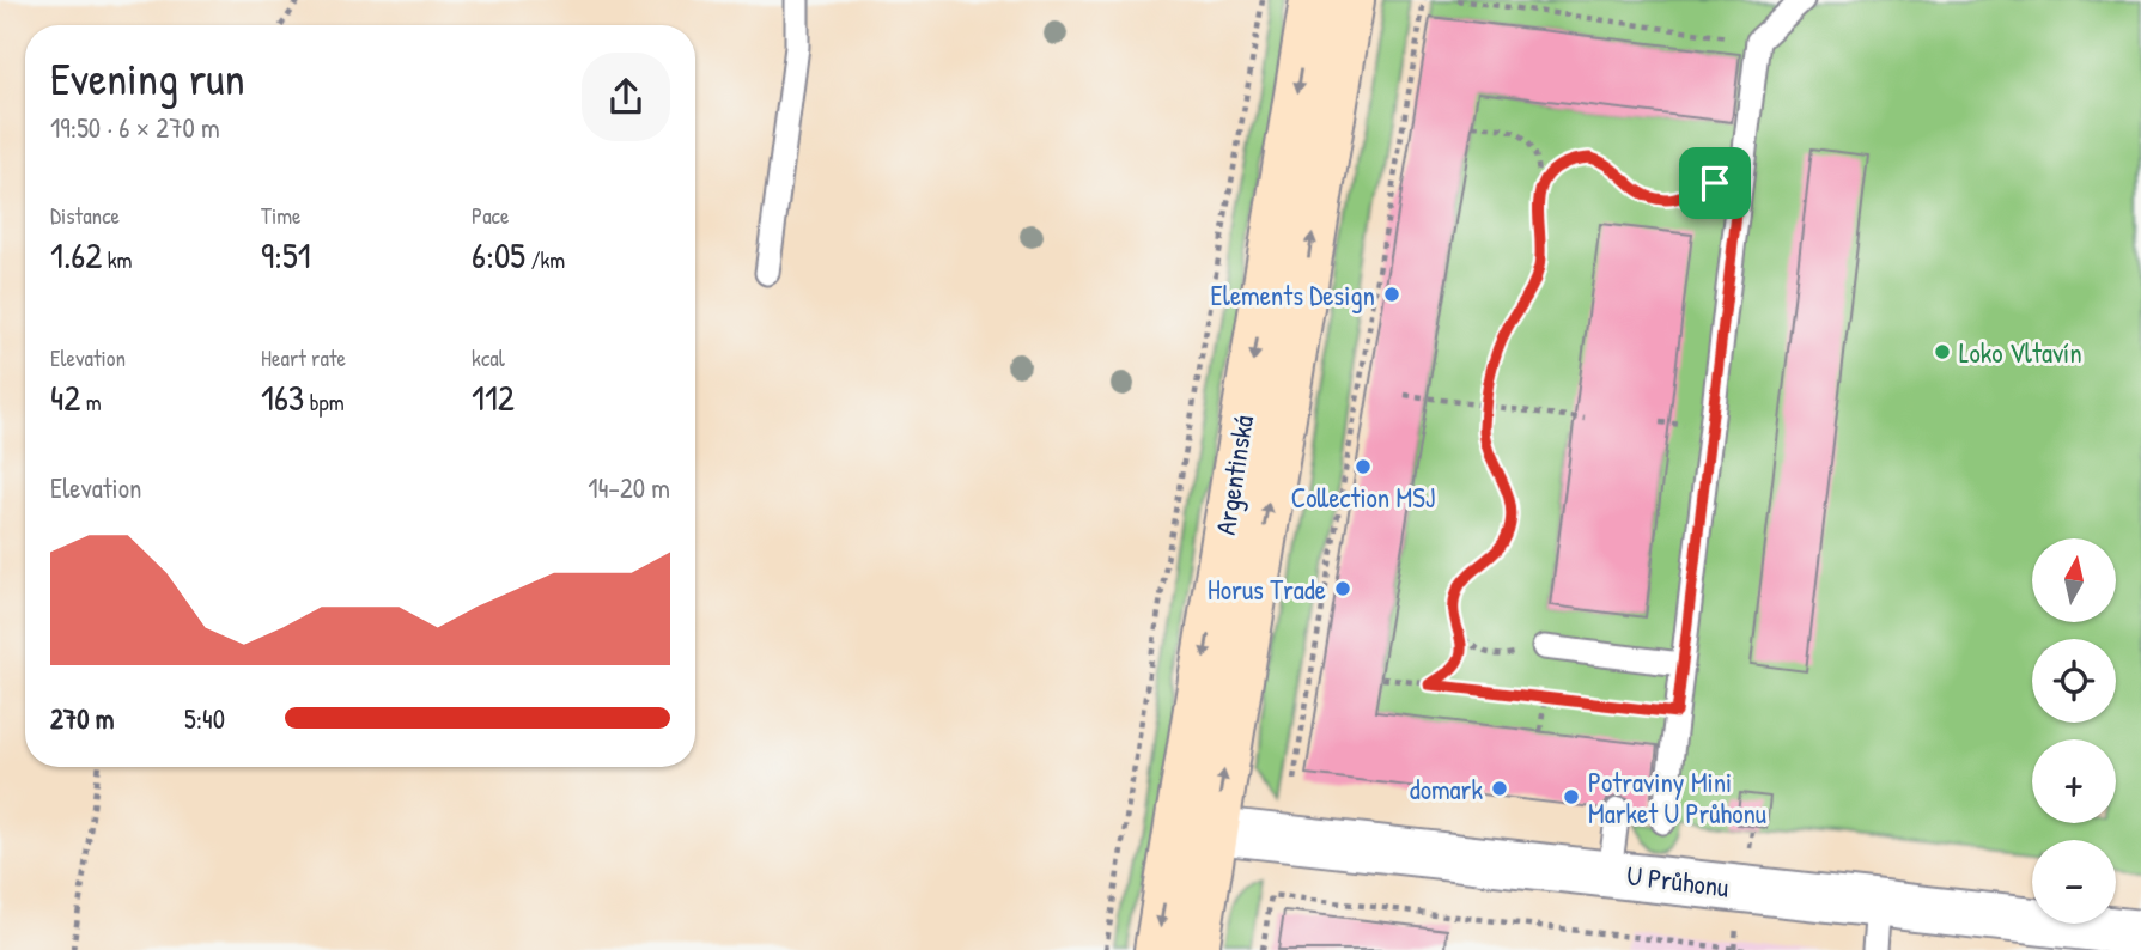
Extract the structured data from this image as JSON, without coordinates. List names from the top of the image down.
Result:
{
  "streets": {
    "main road": ["Argentinská"],
    "street": ["U Průhonu"]
  },
  "crossings": [
    ["Argentinská", "U Průhonu"]
  ],
  "places": [
    "Elements Design",
    "Loko Vltavín",
    "Collection MSJ",
    "Horus Trade",
    "domark",
    "Potraviny Mini Market U Průhonu"
  ],
  "north": "top",
  "page": {
    "heading": ["Evening run", "19:50 · 6 × 270 m"],
    "stats": [
      ["Distance", "1.62 km"],
      ["Time", "9:51"],
      ["Pace", "6:05 /km"],
      ["Elevation", "42 m"],
      ["Heart rate", "163 bpm"],
      ["kcal", "112"]
    ],
    "chart": ["Elevation", "14–20 m"],
    "map_buttons": ["+", "−"],
    "list": [
      {
        "name": "270 m",
        "note": "5:40"
      }
    ]
  }
}
